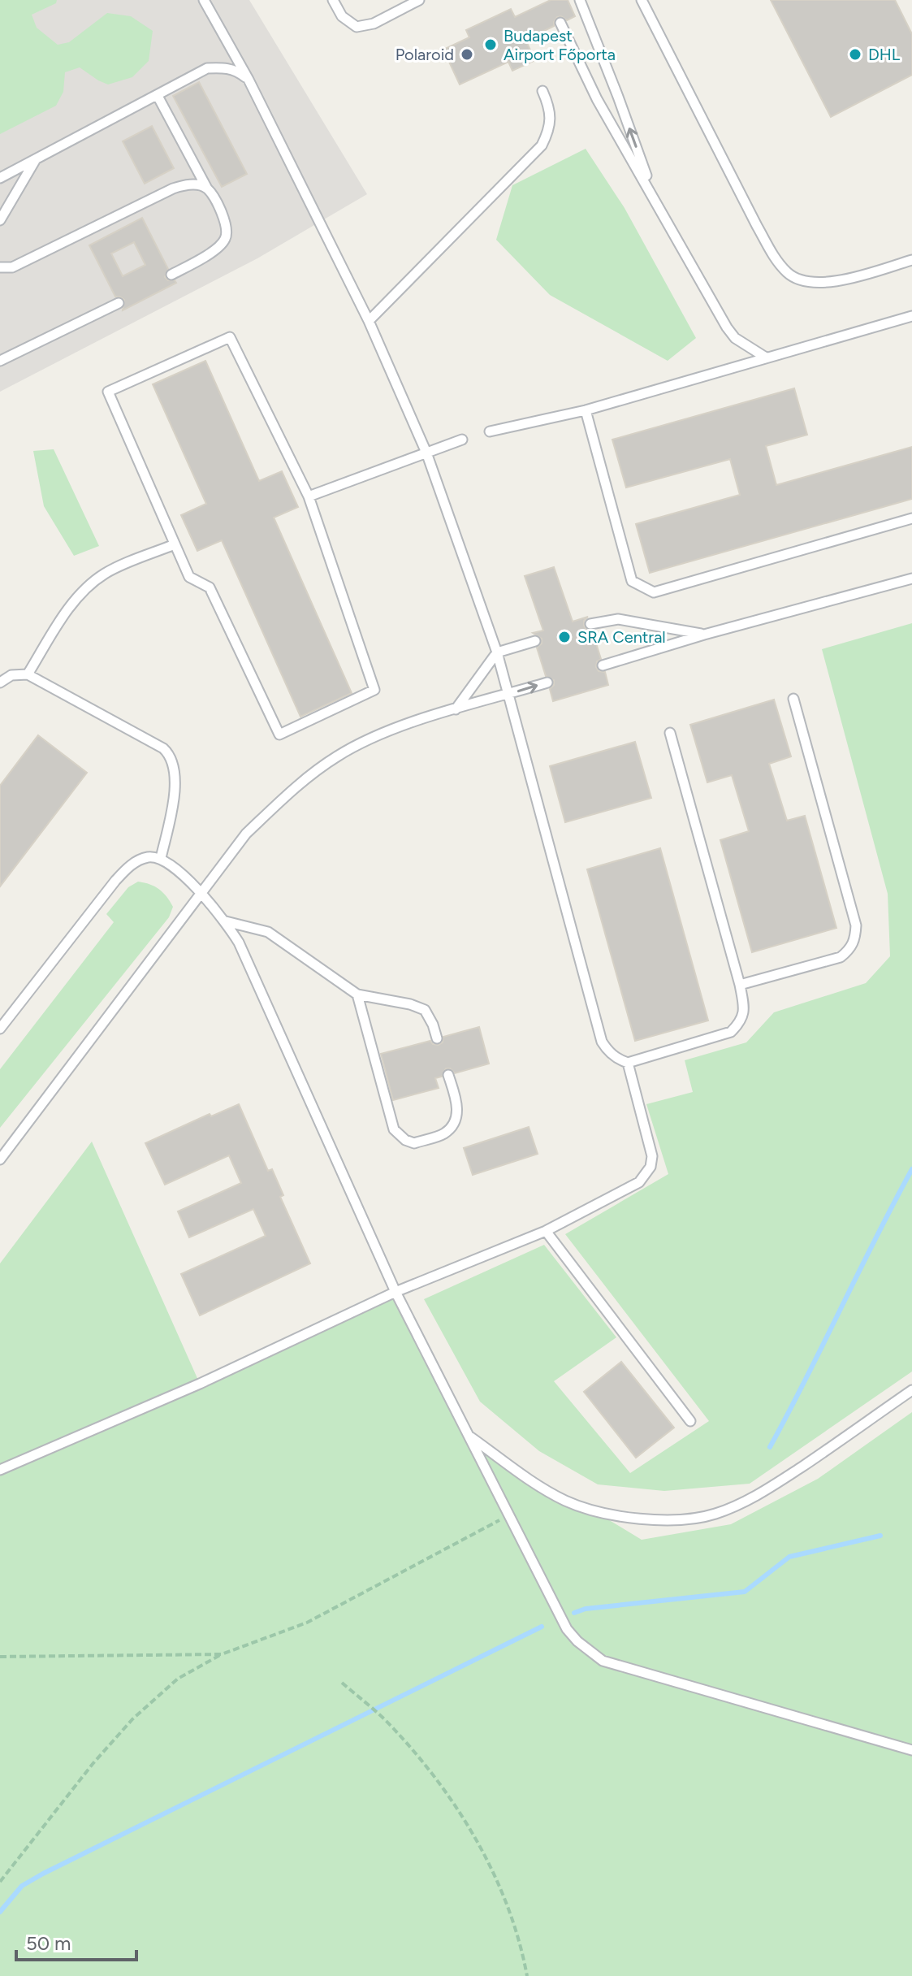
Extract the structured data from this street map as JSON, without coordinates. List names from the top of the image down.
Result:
{
  "places": [
    "Budapest Airport Főporta",
    "Polaroid",
    "DHL",
    "SRA Central"
  ],
  "scale_bar": "50 m"
}
